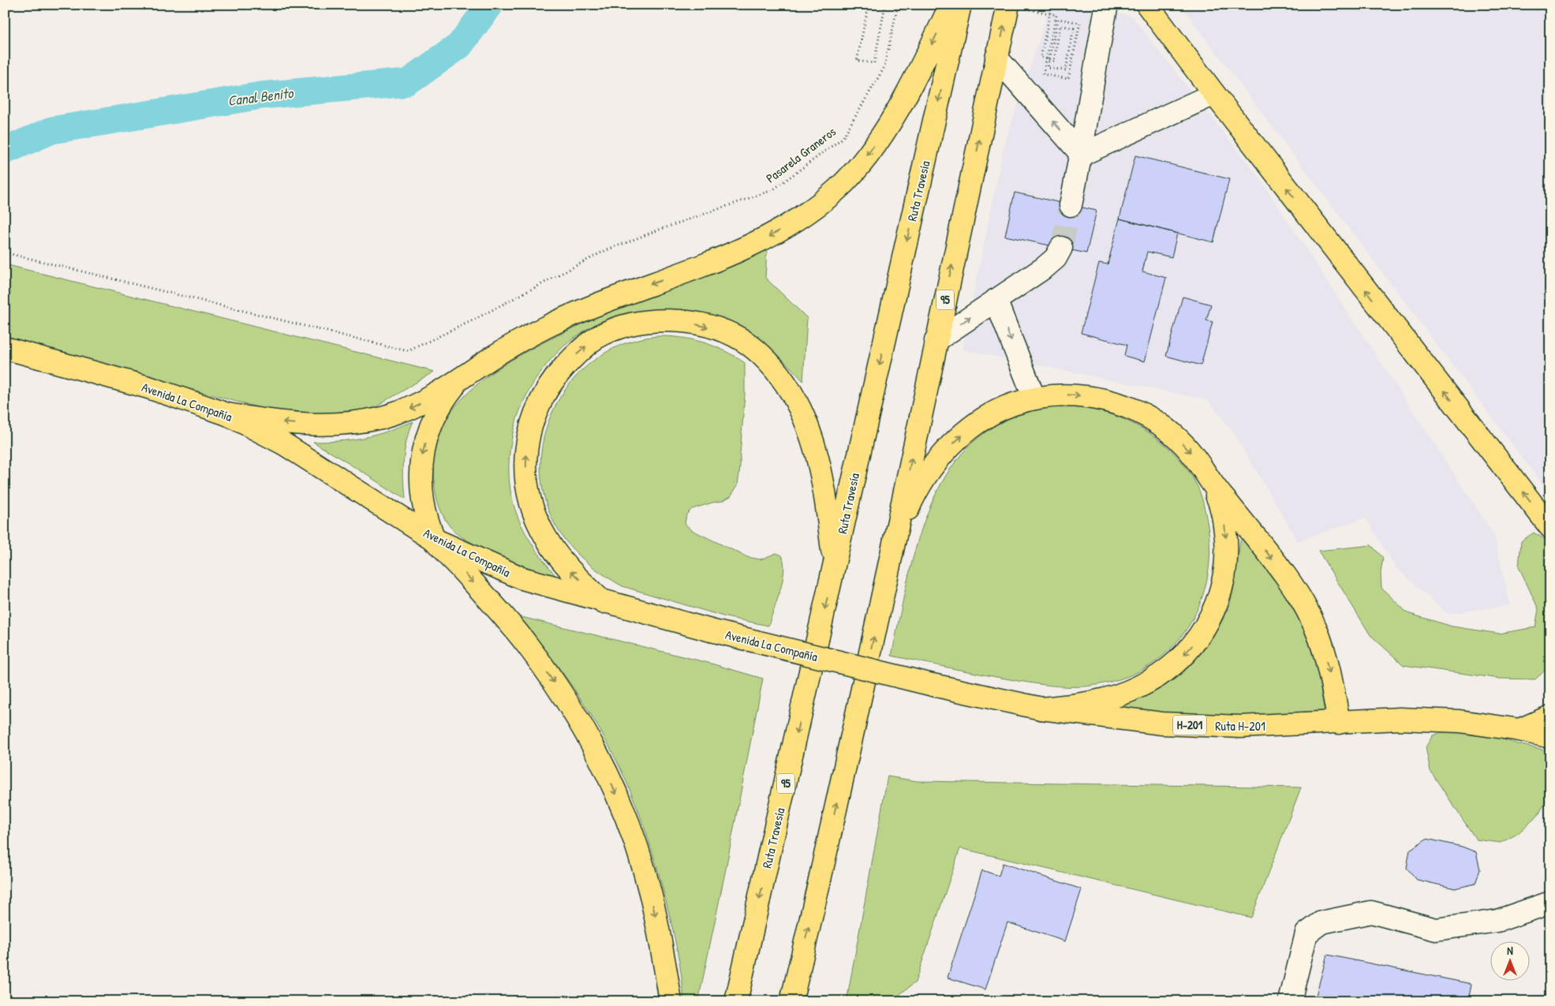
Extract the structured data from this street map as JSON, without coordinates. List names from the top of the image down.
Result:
{
  "streets": {
    "main road": [
      "Ruta Travesía",
      "95",
      "Avenida La Compañía",
      "H-201",
      "Ruta H-201"
    ],
    "path": ["Pasarela Graneros"]
  },
  "crossings": [
    ["Avenida La Compañía", "Ruta H-201"]
  ],
  "water": ["Canal Benito"],
  "north": "top"
}
